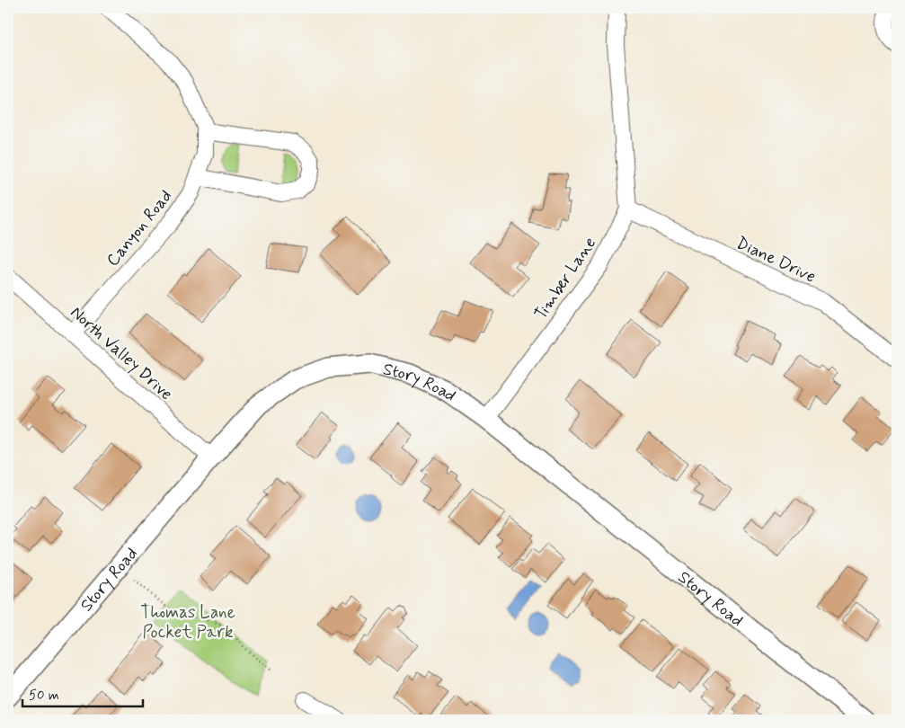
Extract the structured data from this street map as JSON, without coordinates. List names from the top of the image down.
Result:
{
  "streets": {
    "street": [
      "Canyon Road",
      "Diane Drive",
      "Timber Lane",
      "North Valley Drive",
      "Story Road"
    ]
  },
  "crossings": [
    ["Canyon Road", "North Valley Drive"],
    ["Diane Drive", "Timber Lane"],
    ["Timber Lane", "Story Road"],
    ["North Valley Drive", "Story Road"]
  ],
  "parks": ["Thomas Lane Pocket Park"],
  "scale_bar": "50 m"
}
